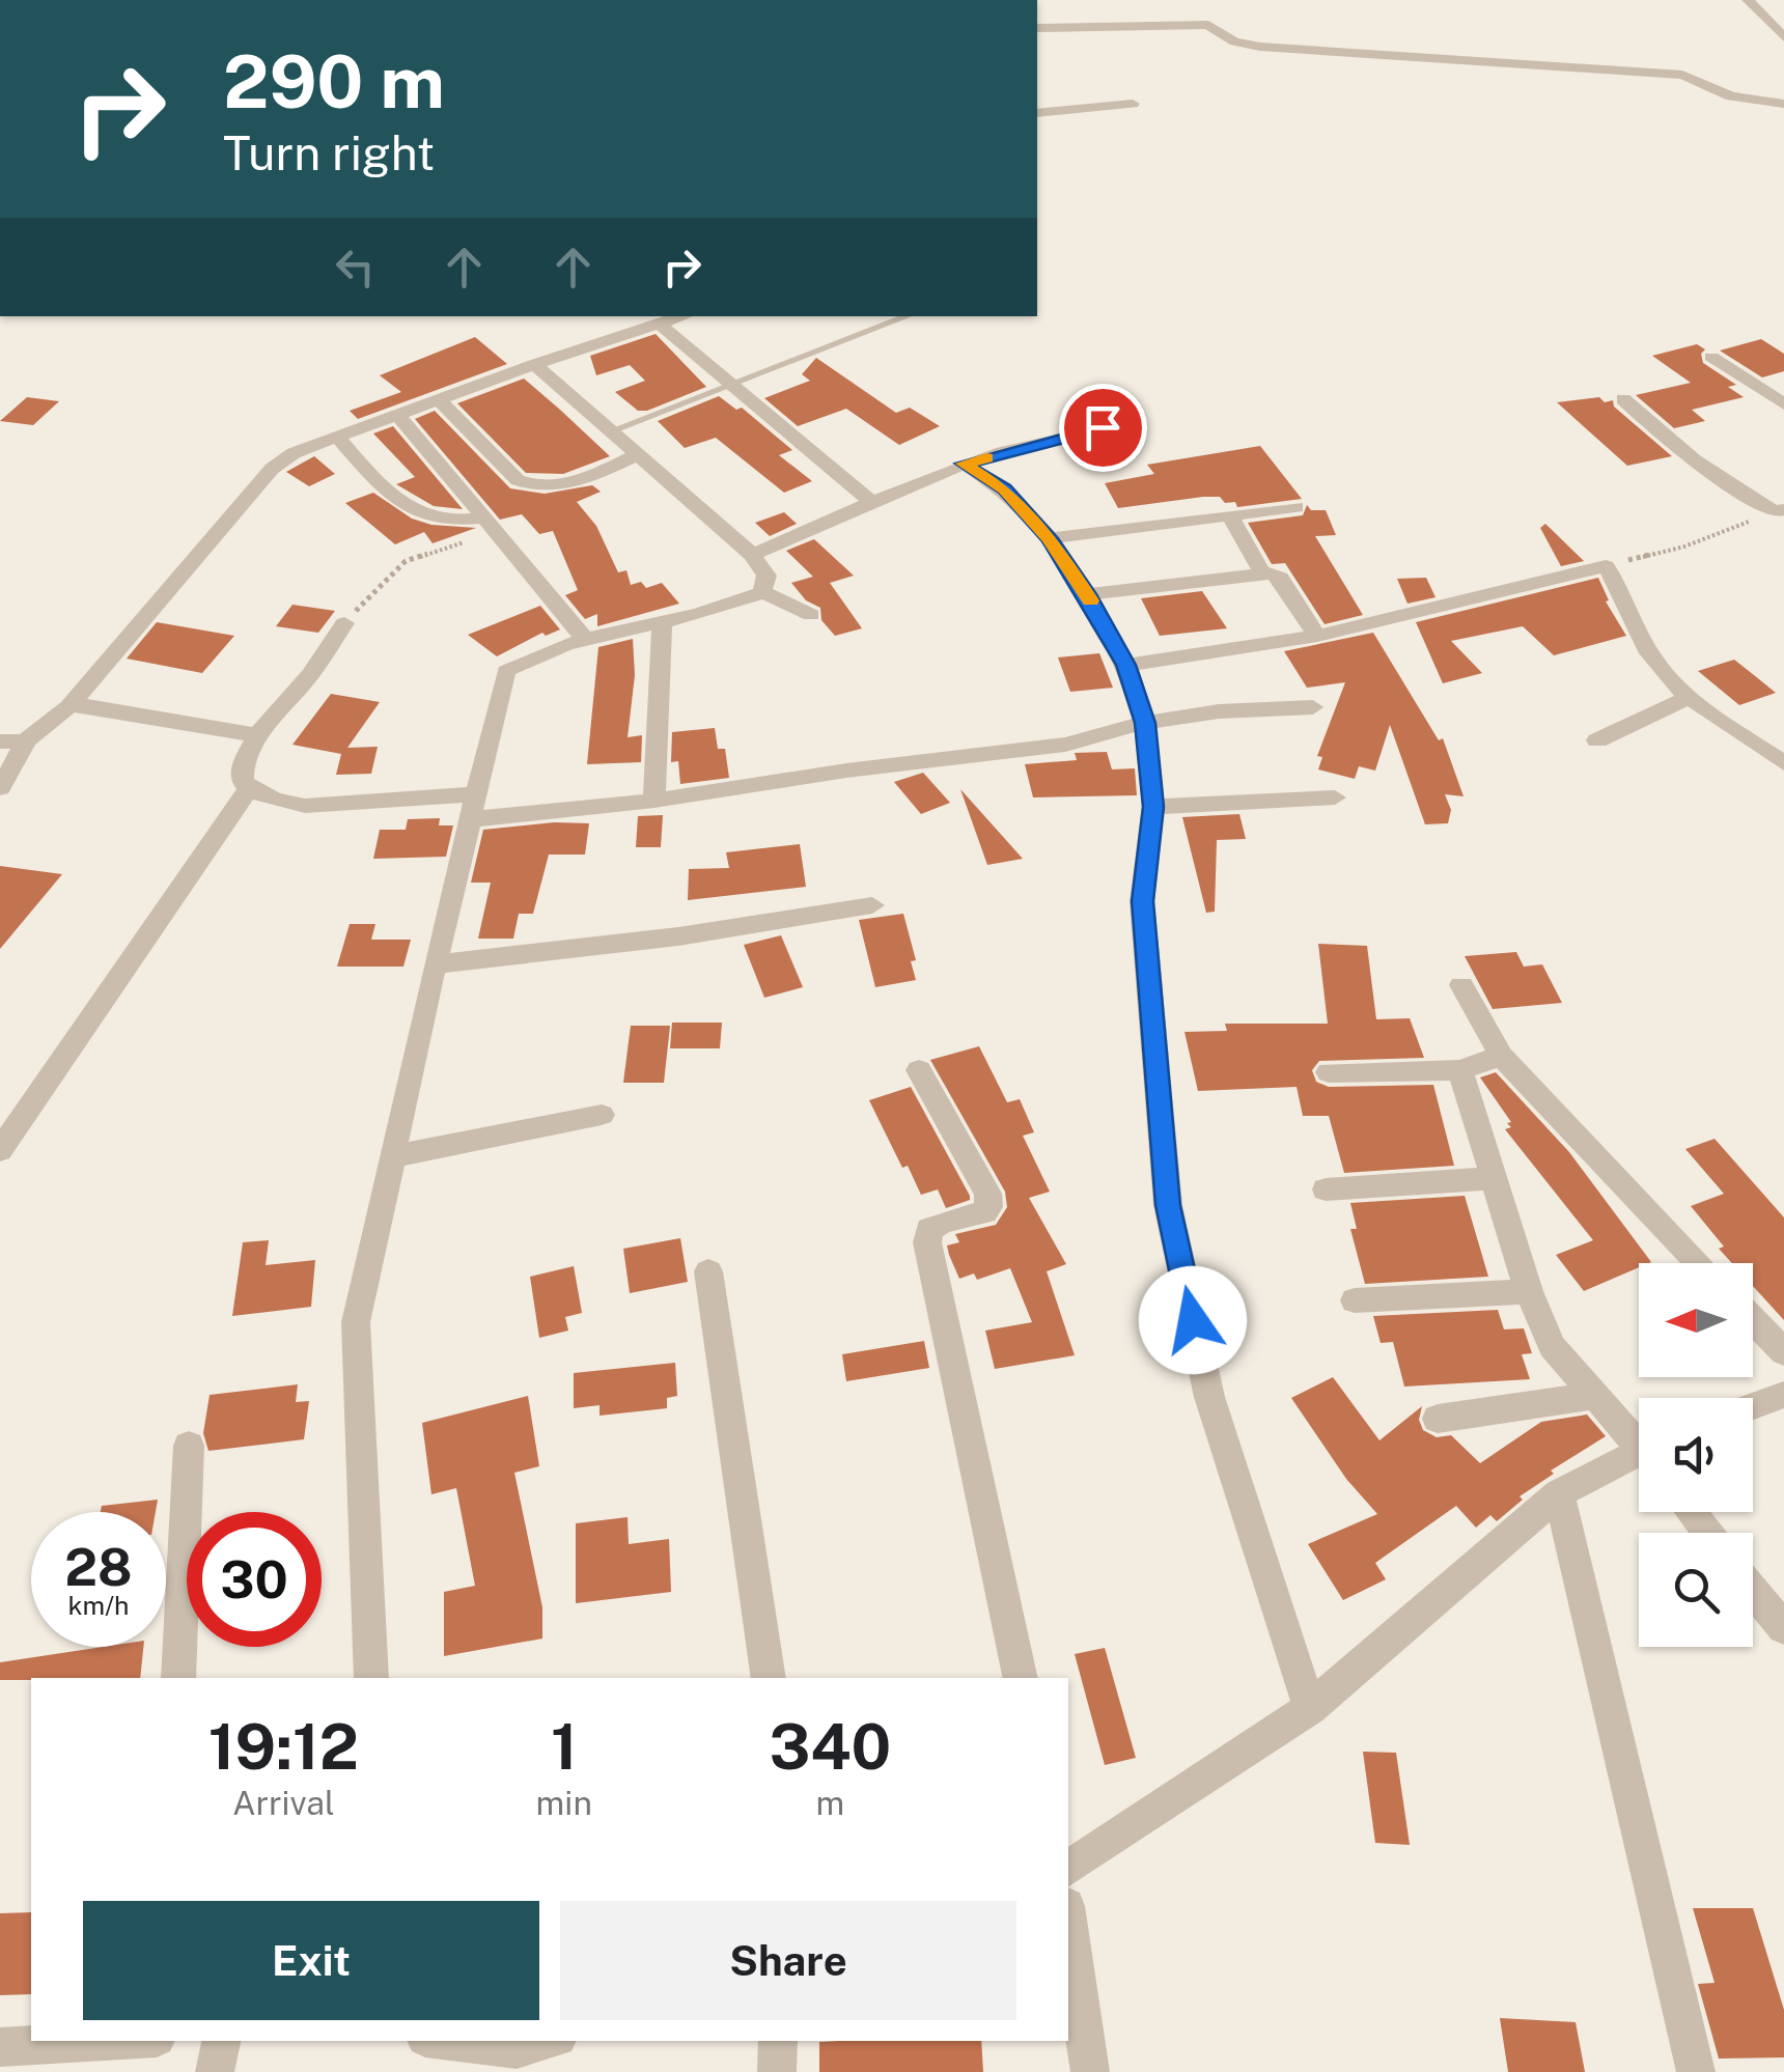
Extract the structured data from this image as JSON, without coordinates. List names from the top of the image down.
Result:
{
  "north": "left",
  "page": {
    "turn": ["290 m", "Turn right"],
    "speed": "28 km/h",
    "limit": "30",
    "eta": [
      "19:12",
      "Arrival",
      "1",
      "min",
      "340",
      "m"
    ],
    "buttons": ["Exit", "Share"]
  }
}
